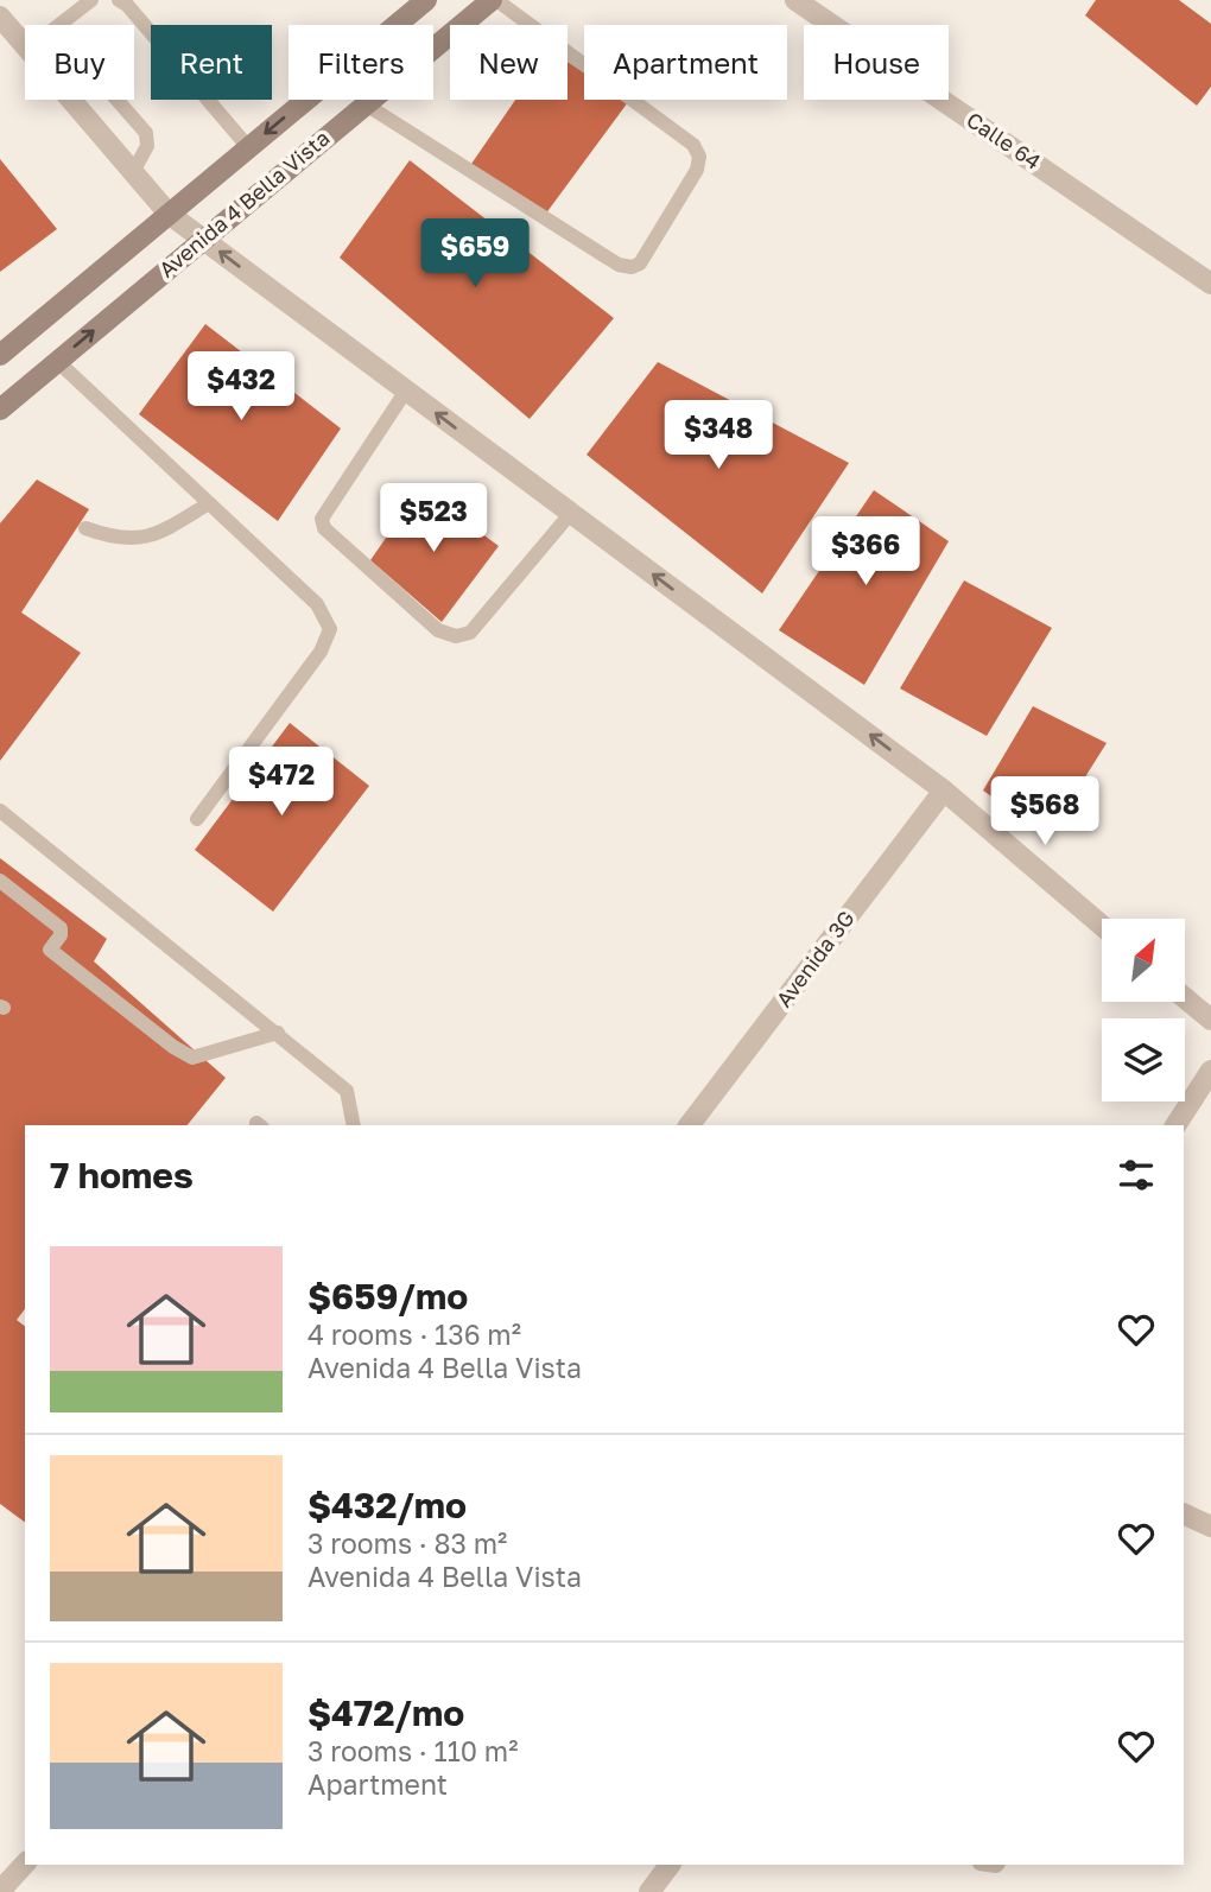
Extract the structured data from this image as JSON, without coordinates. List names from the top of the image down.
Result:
{
  "streets": {
    "street": ["Calle 64", "Avenida 4 Bella Vista", "Avenida 3G"]
  },
  "north": "top right",
  "page": {
    "chip": [
      "Buy",
      "Rent",
      "Filters",
      "New",
      "Apartment",
      "House"
    ],
    "price": [
      "$659",
      "$432",
      "$348",
      "$523",
      "$366",
      "$472",
      "$568"
    ],
    "heading": "7 homes",
    "list": [
      {
        "name": "$659/mo",
        "note": "4 rooms · 136 m² · Avenida 4 Bella Vista"
      },
      {
        "name": "$432/mo",
        "note": "3 rooms · 83 m² · Avenida 4 Bella Vista"
      },
      {
        "name": "$472/mo",
        "note": "3 rooms · 110 m² · Apartment"
      }
    ]
  }
}
